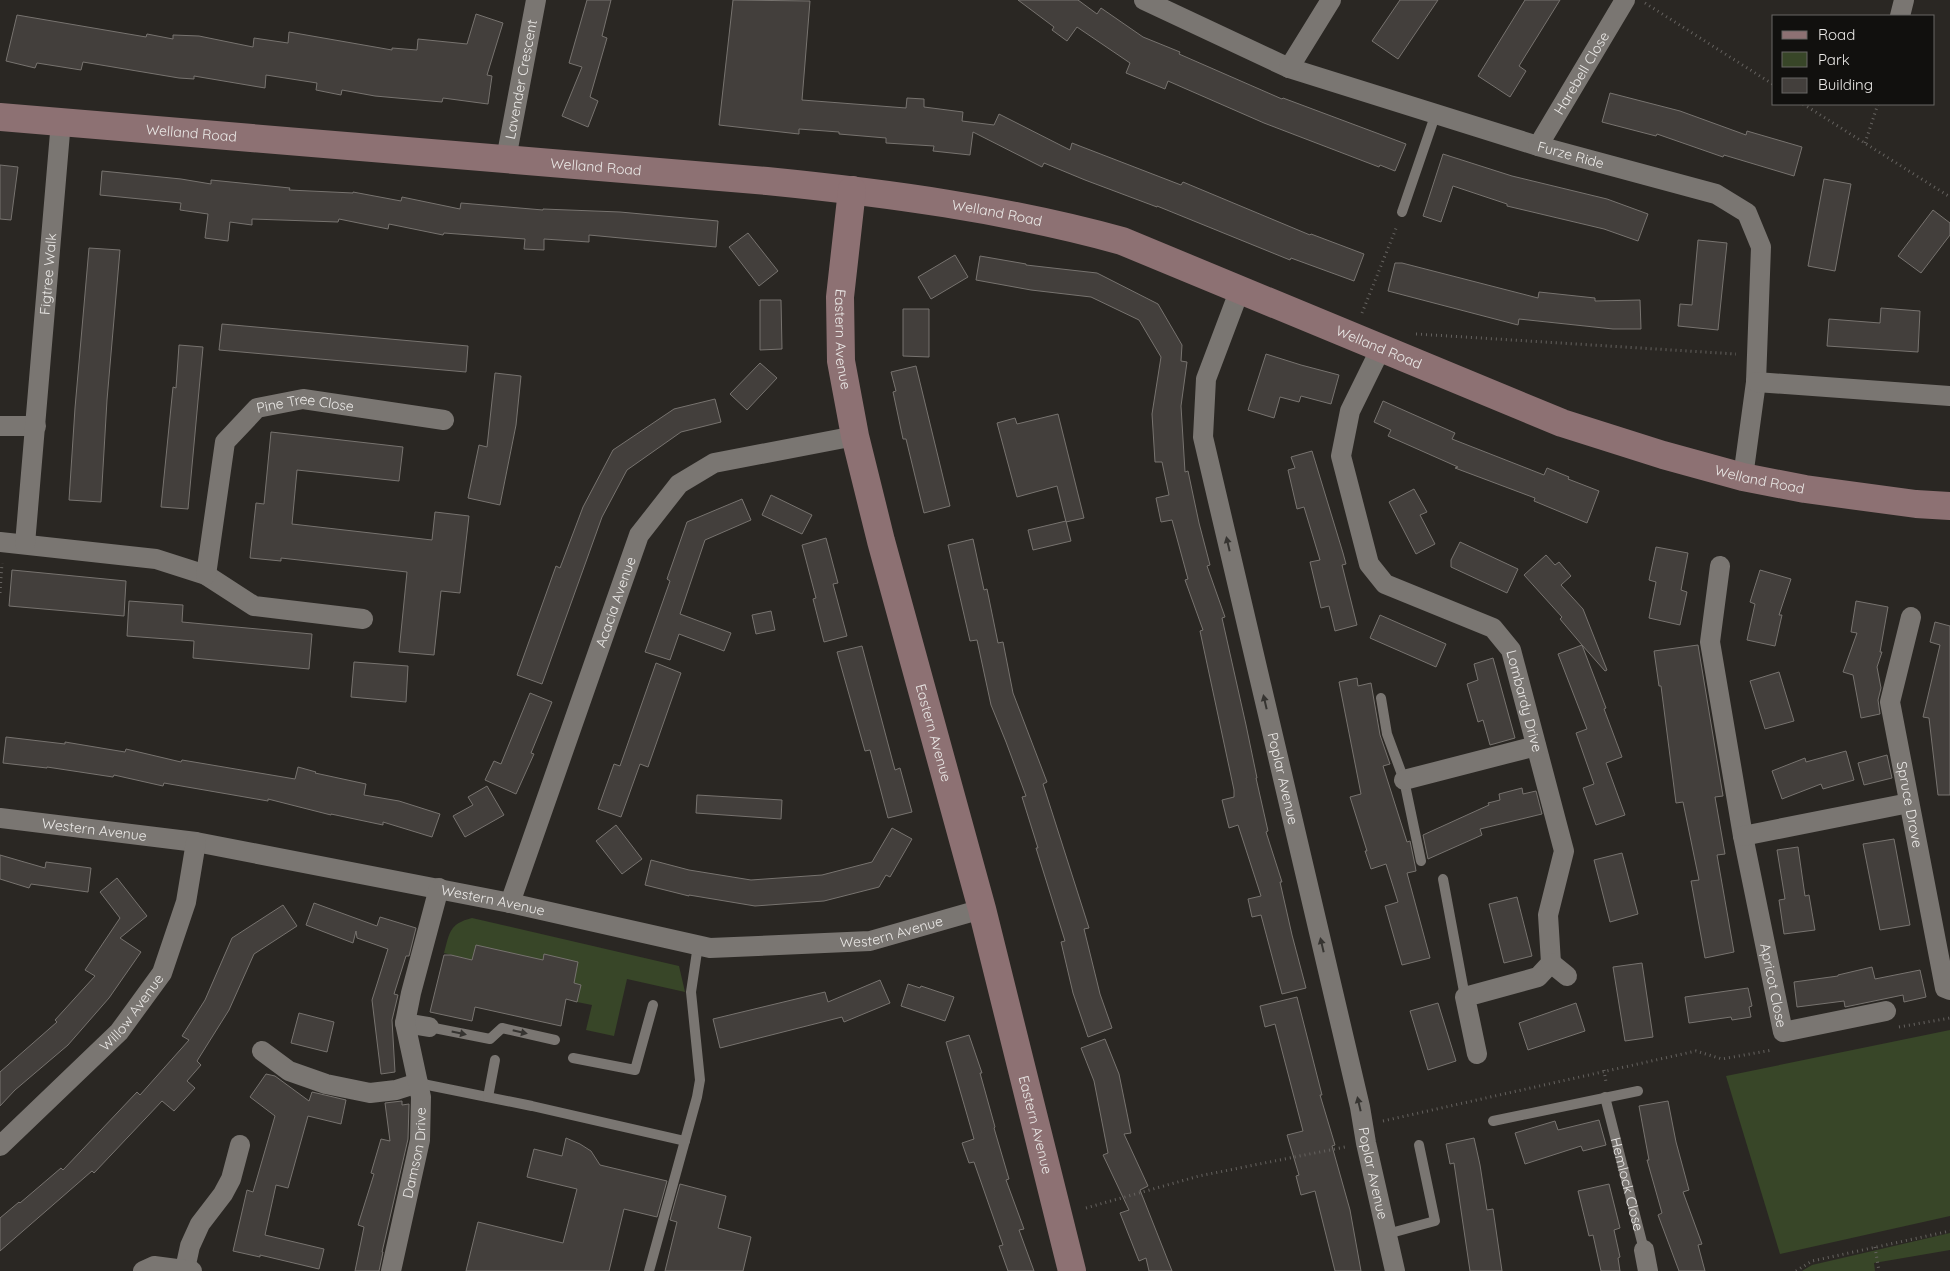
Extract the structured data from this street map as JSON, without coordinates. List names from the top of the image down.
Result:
{
  "streets": {
    "street": [
      "Harebell Close",
      "Lavender Crescent",
      "Welland Road",
      "Furze Ride",
      "Figtree Walk",
      "Eastern Avenue",
      "Pine Tree Close",
      "Acacia Avenue",
      "Lombardy Drive",
      "Poplar Avenue",
      "Spruce Drove",
      "Western Avenue",
      "Apricot Close",
      "Willow Avenue",
      "Damson Drive",
      "Hemlock Close"
    ]
  },
  "crossings": [
    ["Harebell Close", "Furze Ride"],
    ["Lavender Crescent", "Welland Road"],
    ["Welland Road", "Furze Ride"],
    ["Welland Road", "Figtree Walk"],
    ["Welland Road", "Eastern Avenue"],
    ["Welland Road", "Lombardy Drive"],
    ["Welland Road", "Poplar Avenue"],
    ["Eastern Avenue", "Acacia Avenue"],
    ["Eastern Avenue", "Western Avenue"],
    ["Acacia Avenue", "Western Avenue"],
    ["Western Avenue", "Willow Avenue"],
    ["Western Avenue", "Damson Drive"]
  ],
  "one_way": ["Poplar Avenue"],
  "legend": ["Road", "Park", "Building"]
}
